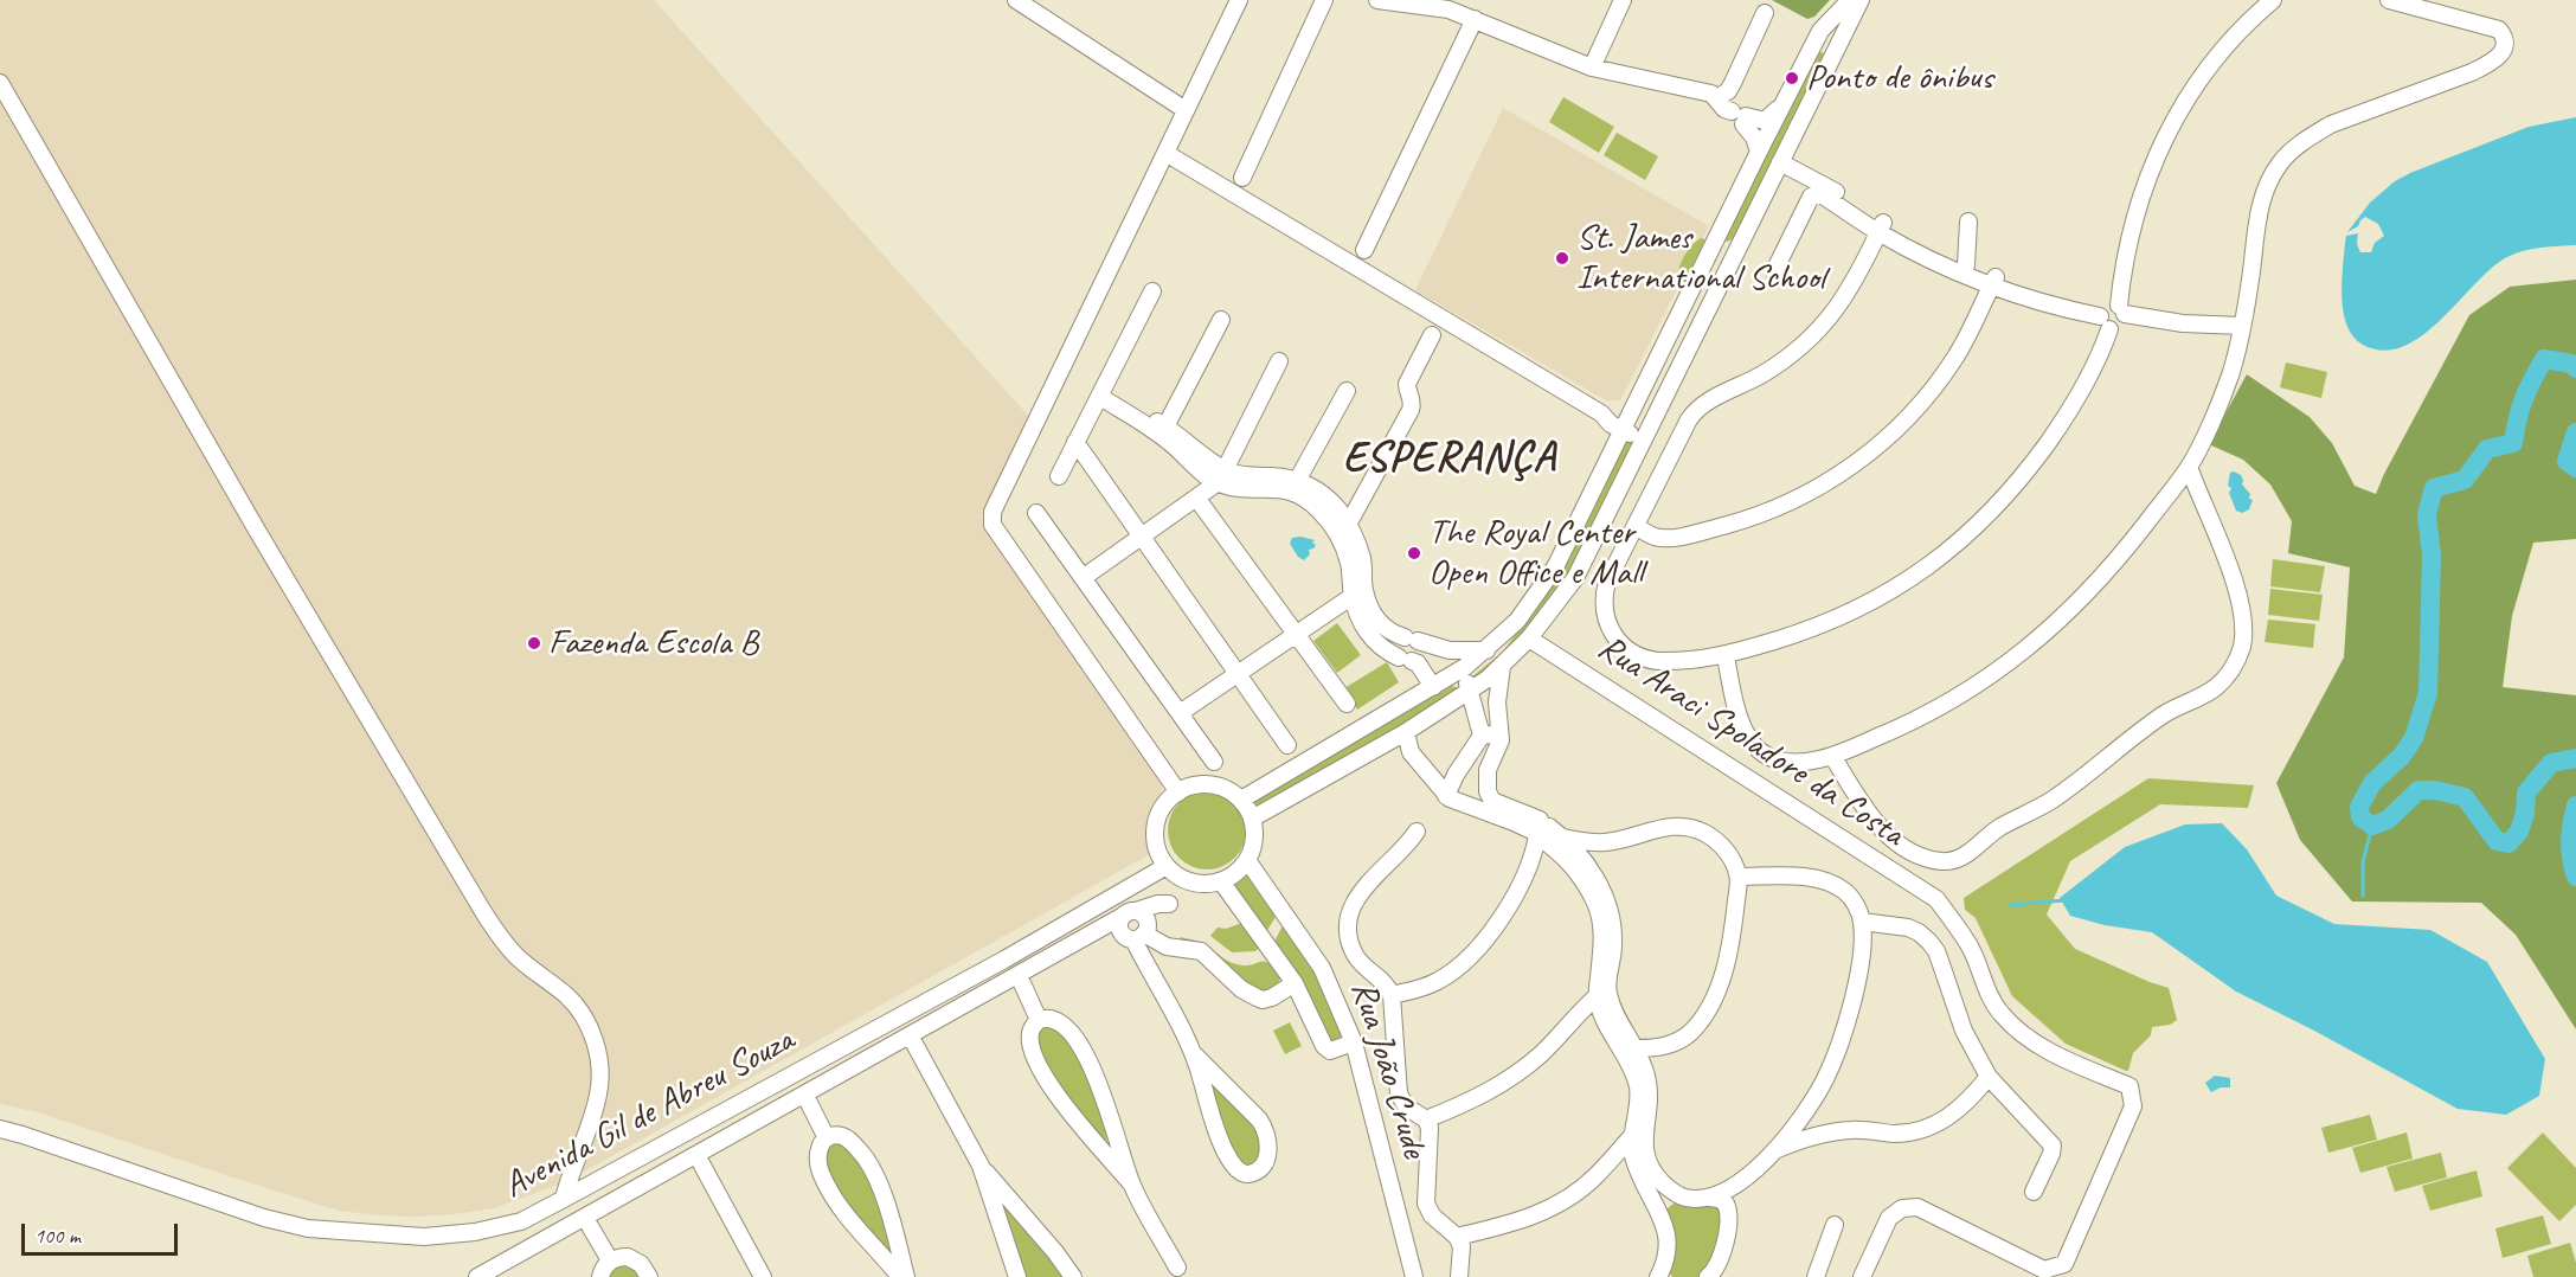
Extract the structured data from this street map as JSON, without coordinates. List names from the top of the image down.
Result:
{
  "streets": {
    "street": ["Rua Araci Spoladore da Costa", "Rua João Crude", "Avenida Gil de Abreu Souza"]
  },
  "crossings": [
    ["Rua João Crude", "Avenida Gil de Abreu Souza"]
  ],
  "districts": ["ESPERANÇA"],
  "places": [
    "Ponto de ônibus",
    "St. James International School",
    "The Royal Center Open Office e Mall",
    "Fazenda Escola B"
  ],
  "scale_bar": "100 m"
}
